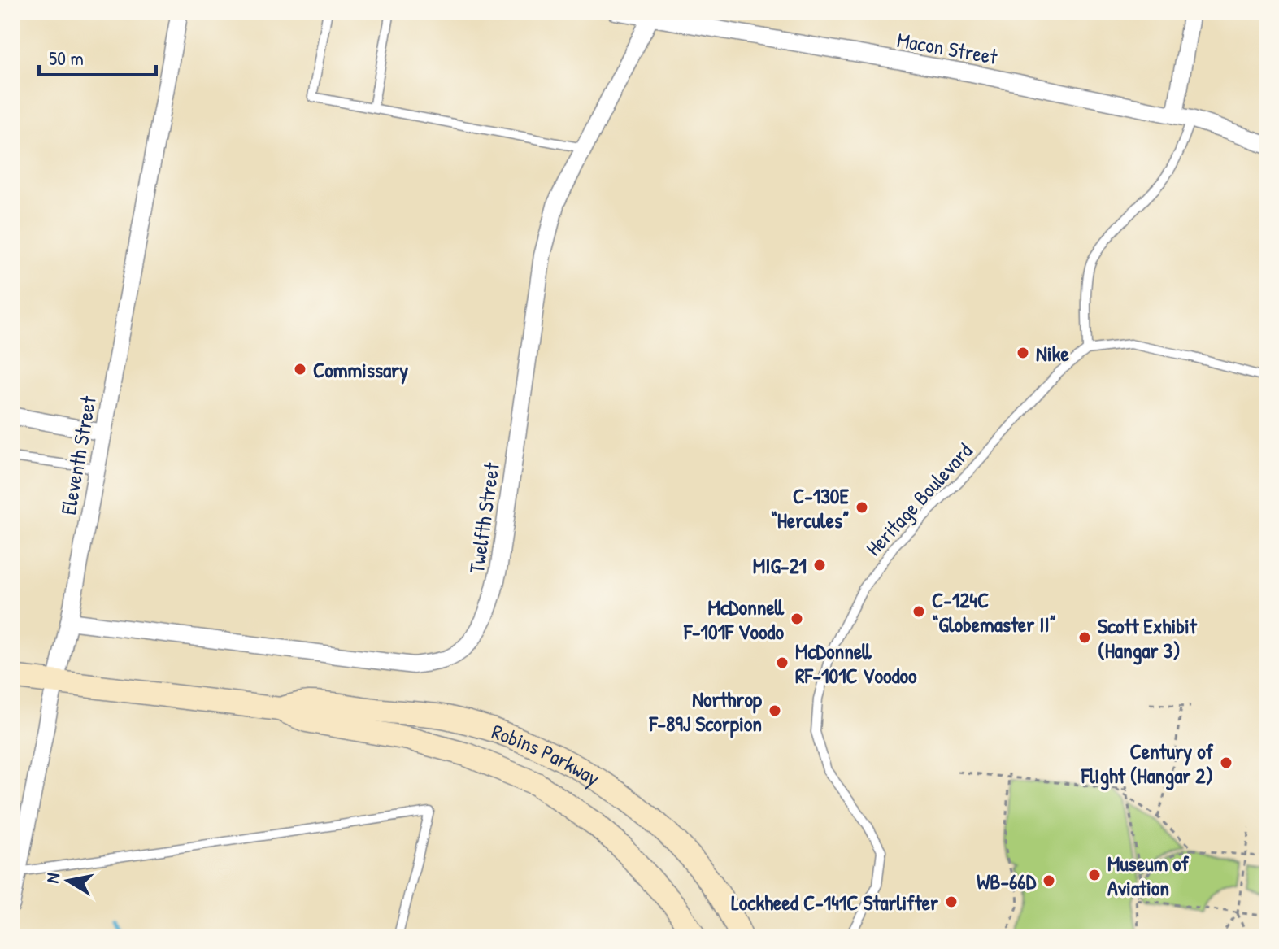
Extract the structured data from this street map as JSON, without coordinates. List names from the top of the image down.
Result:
{
  "streets": {
    "street": [
      "Macon Street",
      "Eleventh Street",
      "Twelfth Street",
      "Robins Parkway"
    ],
    "lane": ["Heritage Boulevard"]
  },
  "crossings": [
    ["Macon Street", "Twelfth Street"],
    ["Eleventh Street", "Twelfth Street"],
    ["Eleventh Street", "Robins Parkway"]
  ],
  "places": [
    "Nike",
    "Commissary",
    "C-130E “Hercules”",
    "MIG-21",
    "C-124C “Globemaster II”",
    "McDonnell F-101F Voodo",
    "Scott Exhibit (Hangar 3)",
    "McDonnell RF-101C Voodoo",
    "Northrop F-89J Scorpion",
    "Century of Flight (Hangar 2)",
    "Museum of Aviation",
    "WB-66D",
    "Lockheed C-141C Starlifter"
  ],
  "scale_bar": "50 m",
  "north": "left"
}
